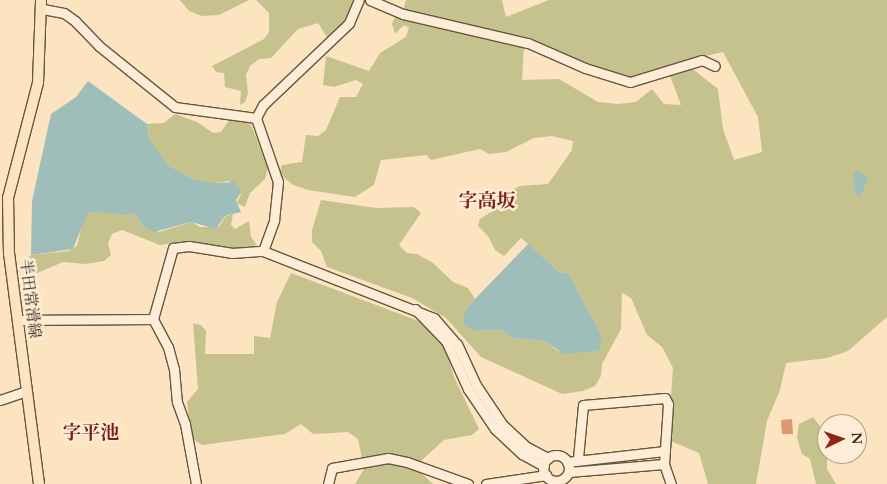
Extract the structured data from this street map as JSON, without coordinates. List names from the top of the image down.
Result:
{
  "streets": {
    "main road": ["半田常滑線"]
  },
  "districts": ["字高坂", "字平池"],
  "north": "right"
}
